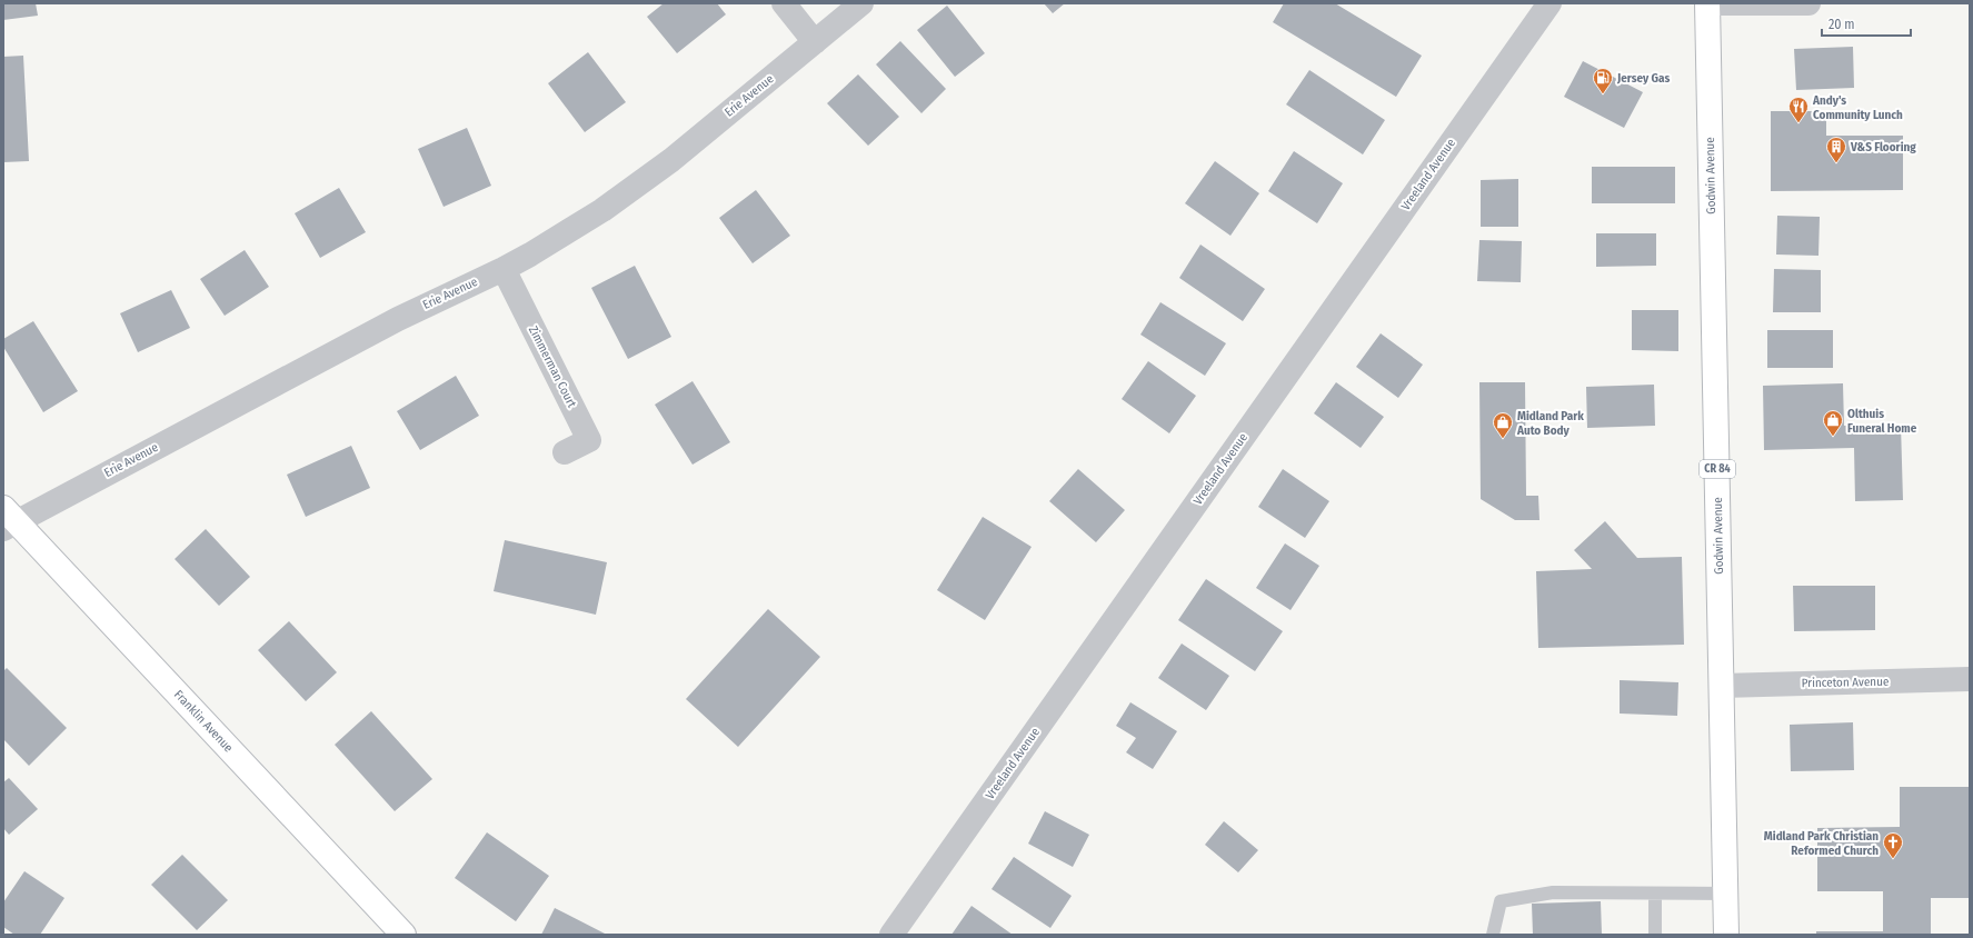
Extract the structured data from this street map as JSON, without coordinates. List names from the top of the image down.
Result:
{
  "streets": {
    "main road": ["Godwin Avenue", "CR 84", "Franklin Avenue"],
    "street": [
      "Erie Avenue",
      "Vreeland Avenue",
      "Zimmerman Court",
      "Princeton Avenue"
    ]
  },
  "crossings": [
    ["Erie Avenue", "Zimmerman Court"],
    ["Erie Avenue", "Franklin Avenue"],
    ["Godwin Avenue", "Princeton Avenue"]
  ],
  "places": {
    "fuel station": ["Jersey Gas"],
    "restaurant": ["Andy's Community Lunch"],
    "building": ["V&S Flooring"],
    "shop": ["Olthuis Funeral Home", "Midland Park Auto Body"],
    "church": ["Midland Park Christian Reformed Church"]
  },
  "scale_bar": "20 m"
}
